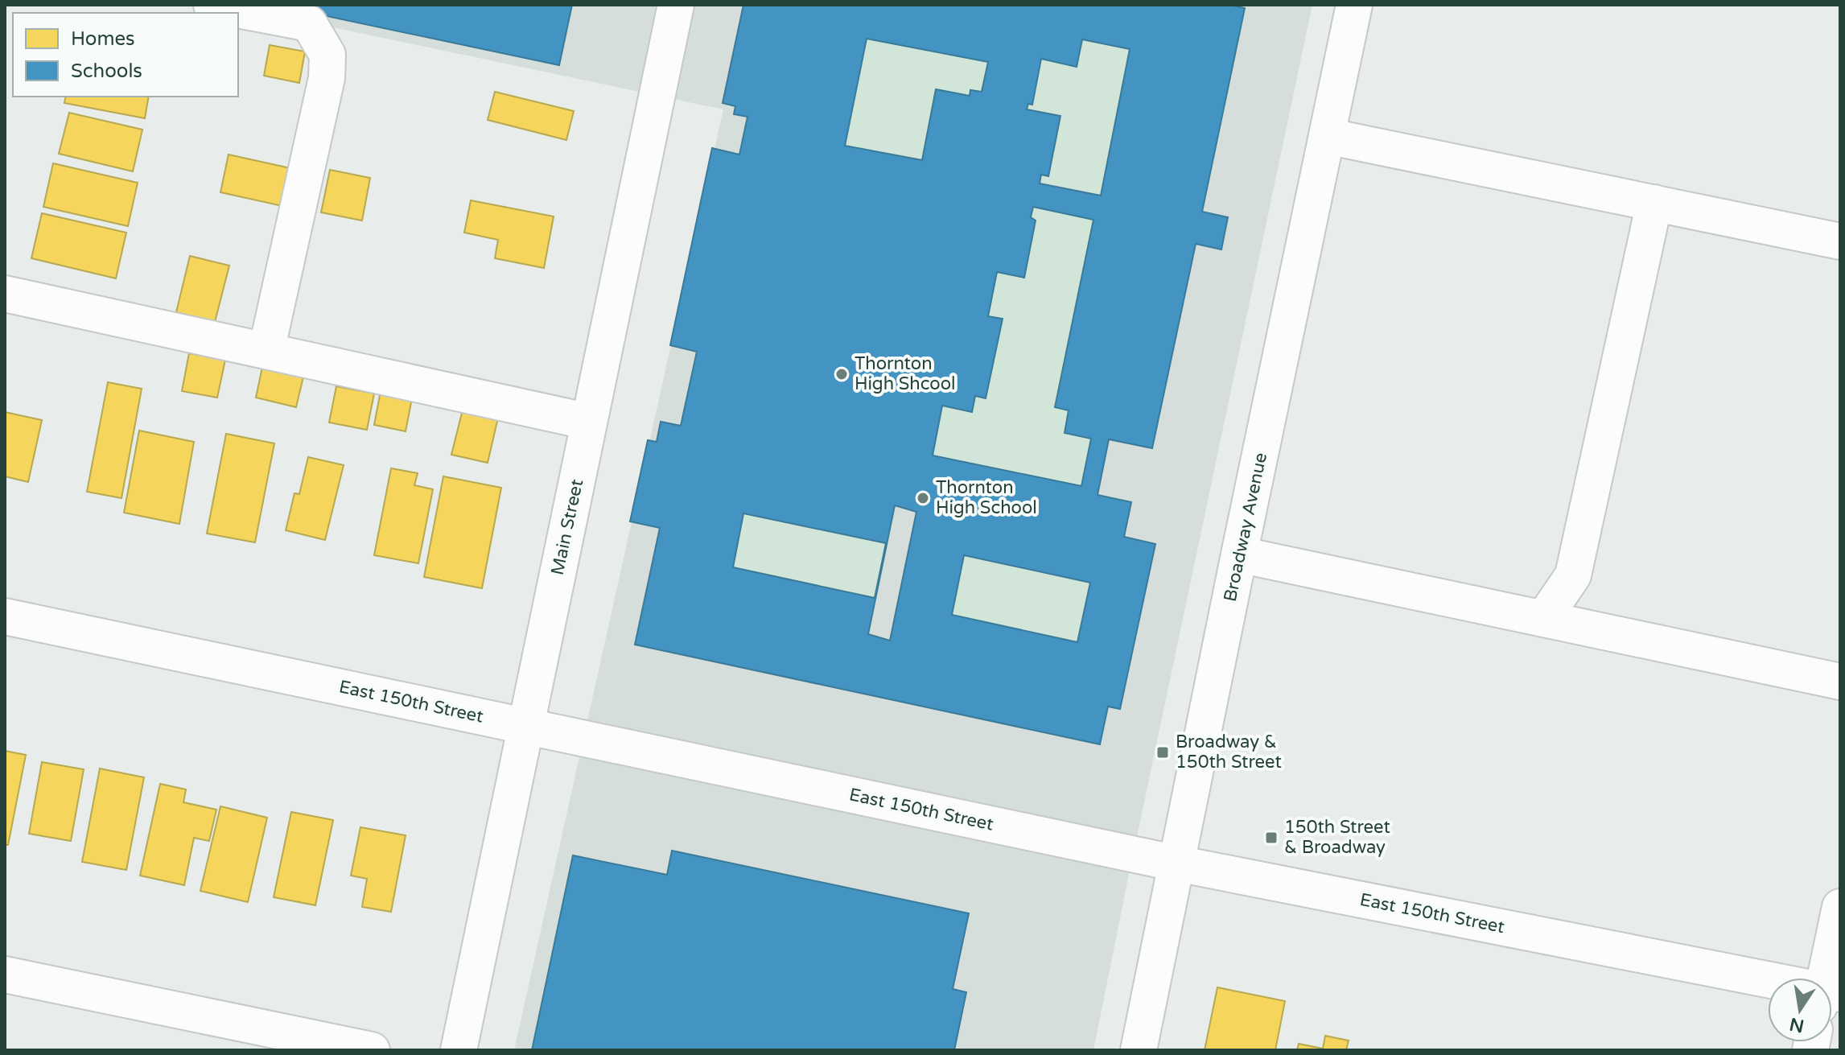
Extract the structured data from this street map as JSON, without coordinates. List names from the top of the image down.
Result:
{
  "streets": {
    "street": ["Main Street", "Broadway Avenue", "East 150th Street"]
  },
  "crossings": [
    ["Main Street", "East 150th Street"],
    ["Broadway Avenue", "East 150th Street"]
  ],
  "places": {
    "other": ["Thornton High Shcool", "Thornton High School"],
    "transit": ["Broadway & 150th Street", "150th Street & Broadway"]
  },
  "legend": ["Homes", "Schools"],
  "north": "bottom"
}
